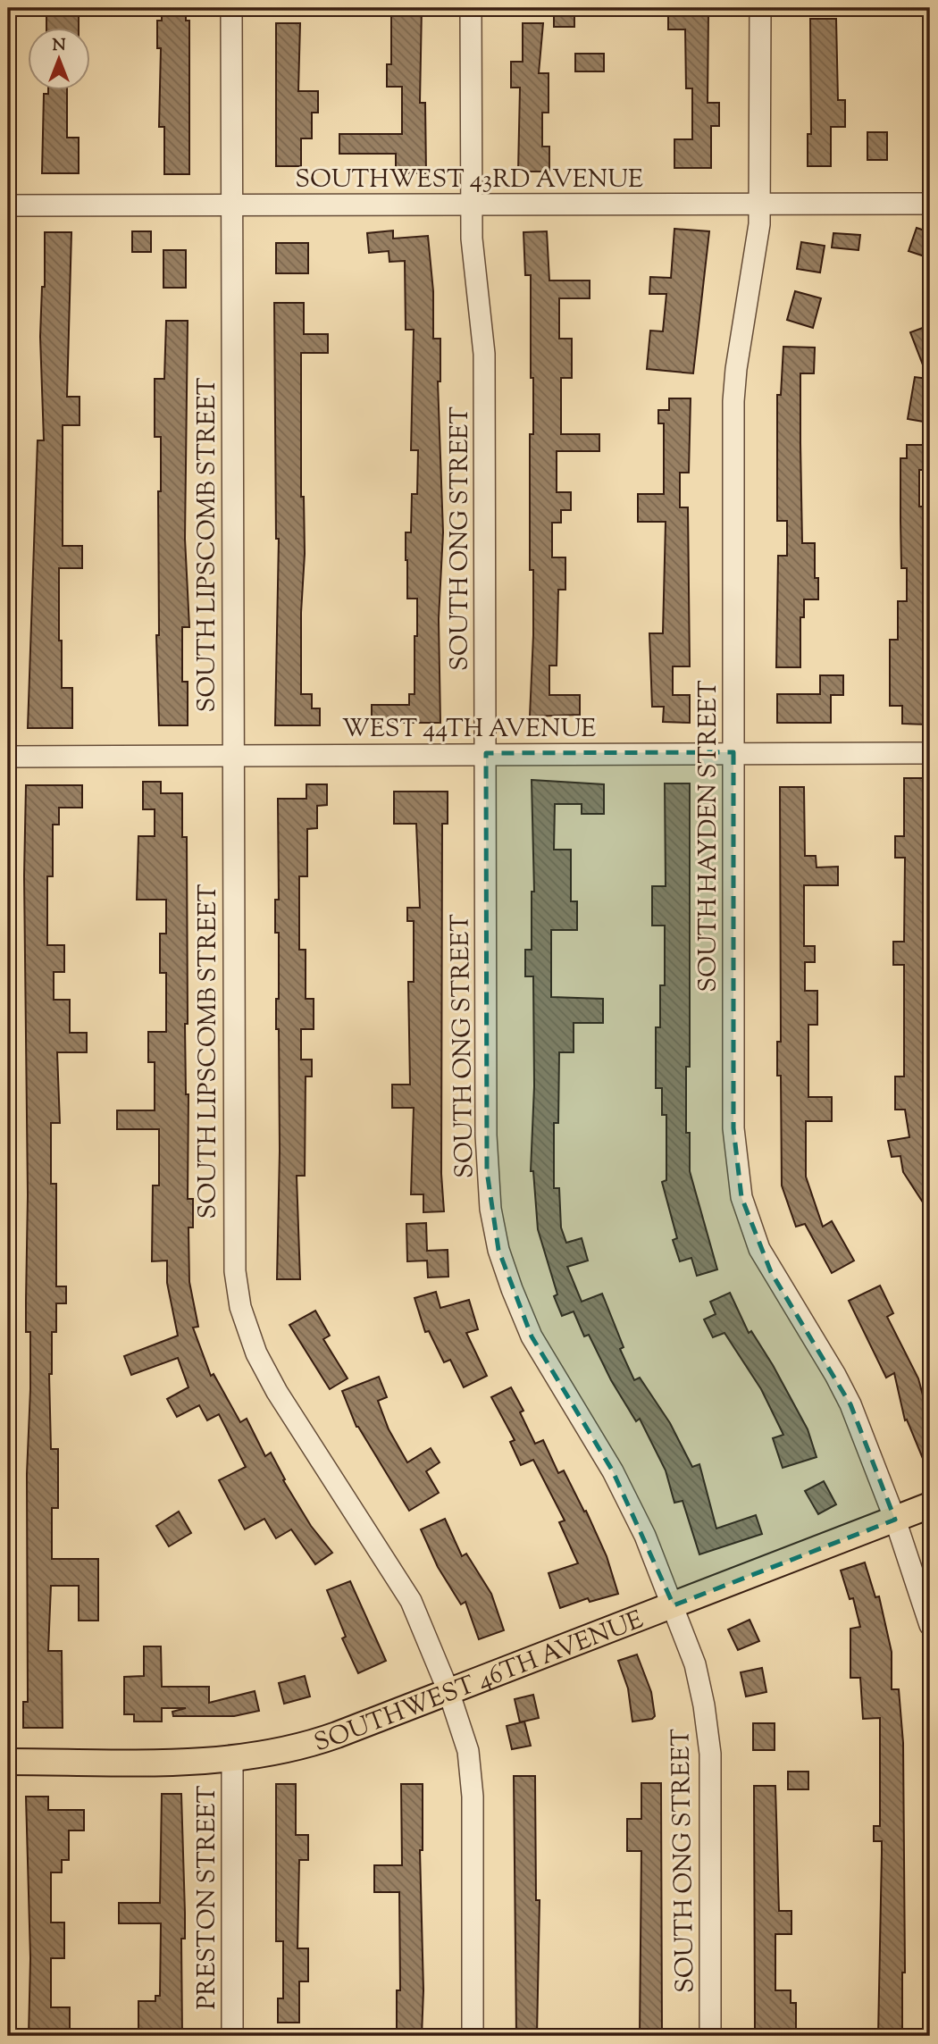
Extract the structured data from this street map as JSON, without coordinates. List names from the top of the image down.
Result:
{
  "streets": {
    "main road": ["SOUTHWEST 46TH AVENUE"],
    "street": [
      "SOUTHWEST 43RD AVENUE",
      "SOUTH ONG STREET",
      "SOUTH LIPSCOMB STREET",
      "WEST 44TH AVENUE",
      "SOUTH HAYDEN STREET",
      "PRESTON STREET"
    ]
  },
  "crossings": [
    ["SOUTHWEST 43RD AVENUE", "SOUTH ONG STREET"],
    ["SOUTHWEST 43RD AVENUE", "SOUTH LIPSCOMB STREET"],
    ["SOUTHWEST 43RD AVENUE", "SOUTH HAYDEN STREET"],
    ["SOUTH ONG STREET", "WEST 44TH AVENUE"],
    ["SOUTH ONG STREET", "SOUTHWEST 46TH AVENUE"],
    ["SOUTH LIPSCOMB STREET", "WEST 44TH AVENUE"],
    ["SOUTH LIPSCOMB STREET", "SOUTHWEST 46TH AVENUE"],
    ["WEST 44TH AVENUE", "SOUTH HAYDEN STREET"],
    ["SOUTH HAYDEN STREET", "SOUTHWEST 46TH AVENUE"],
    ["SOUTHWEST 46TH AVENUE", "PRESTON STREET"]
  ],
  "north": "top"
}
